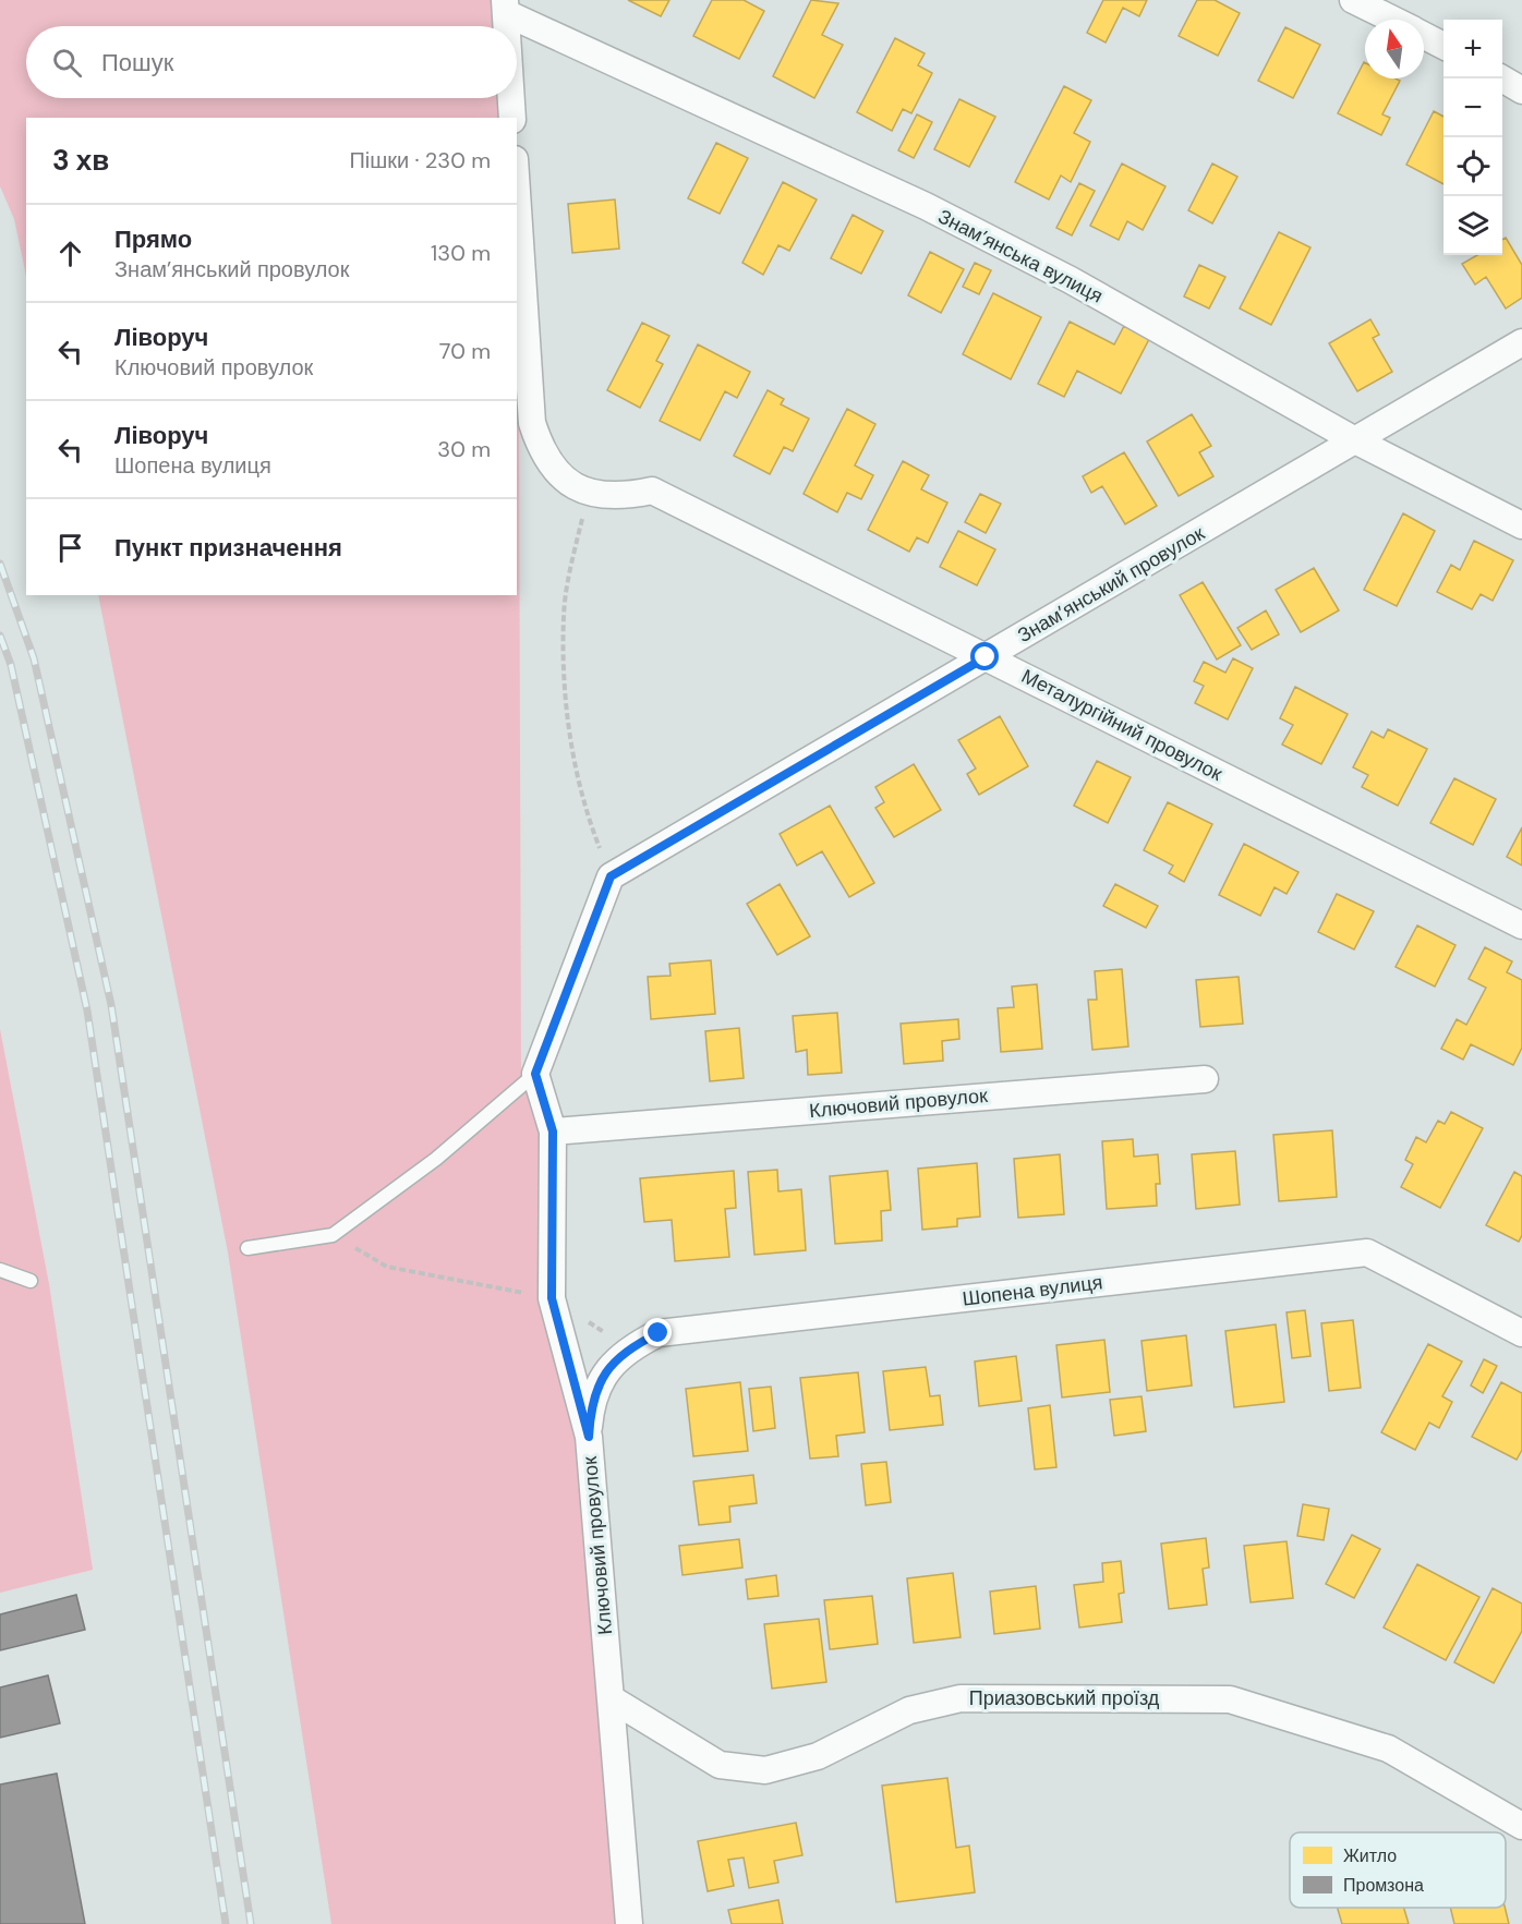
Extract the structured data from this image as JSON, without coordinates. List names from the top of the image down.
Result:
{
  "streets": {
    "street": [
      "Знам’янська вулиця",
      "Знам’янський провулок",
      "Металургійний провулок",
      "Ключовий провулок",
      "Шопена вулиця",
      "Приазовський проїзд"
    ]
  },
  "crossings": [
    ["Знам’янська вулиця", "Знам’янський провулок"],
    ["Знам’янський провулок", "Металургійний провулок"],
    ["Ключовий провулок", "Шопена вулиця"],
    ["Ключовий провулок", "Приазовський проїзд"]
  ],
  "legend": ["Житло", "Промзона"],
  "north": "top",
  "page": {
    "map_buttons": ["+", "−"],
    "search": "Пошук",
    "heading": ["3 хв", "Пішки · 230 m"],
    "list": [
      ["Прямо", "Знам’янський провулок", "130 m"],
      ["Ліворуч", "Ключовий провулок", "70 m"],
      ["Ліворуч", "Шопена вулиця", "30 m"],
      "Пункт призначення"
    ]
  }
}
